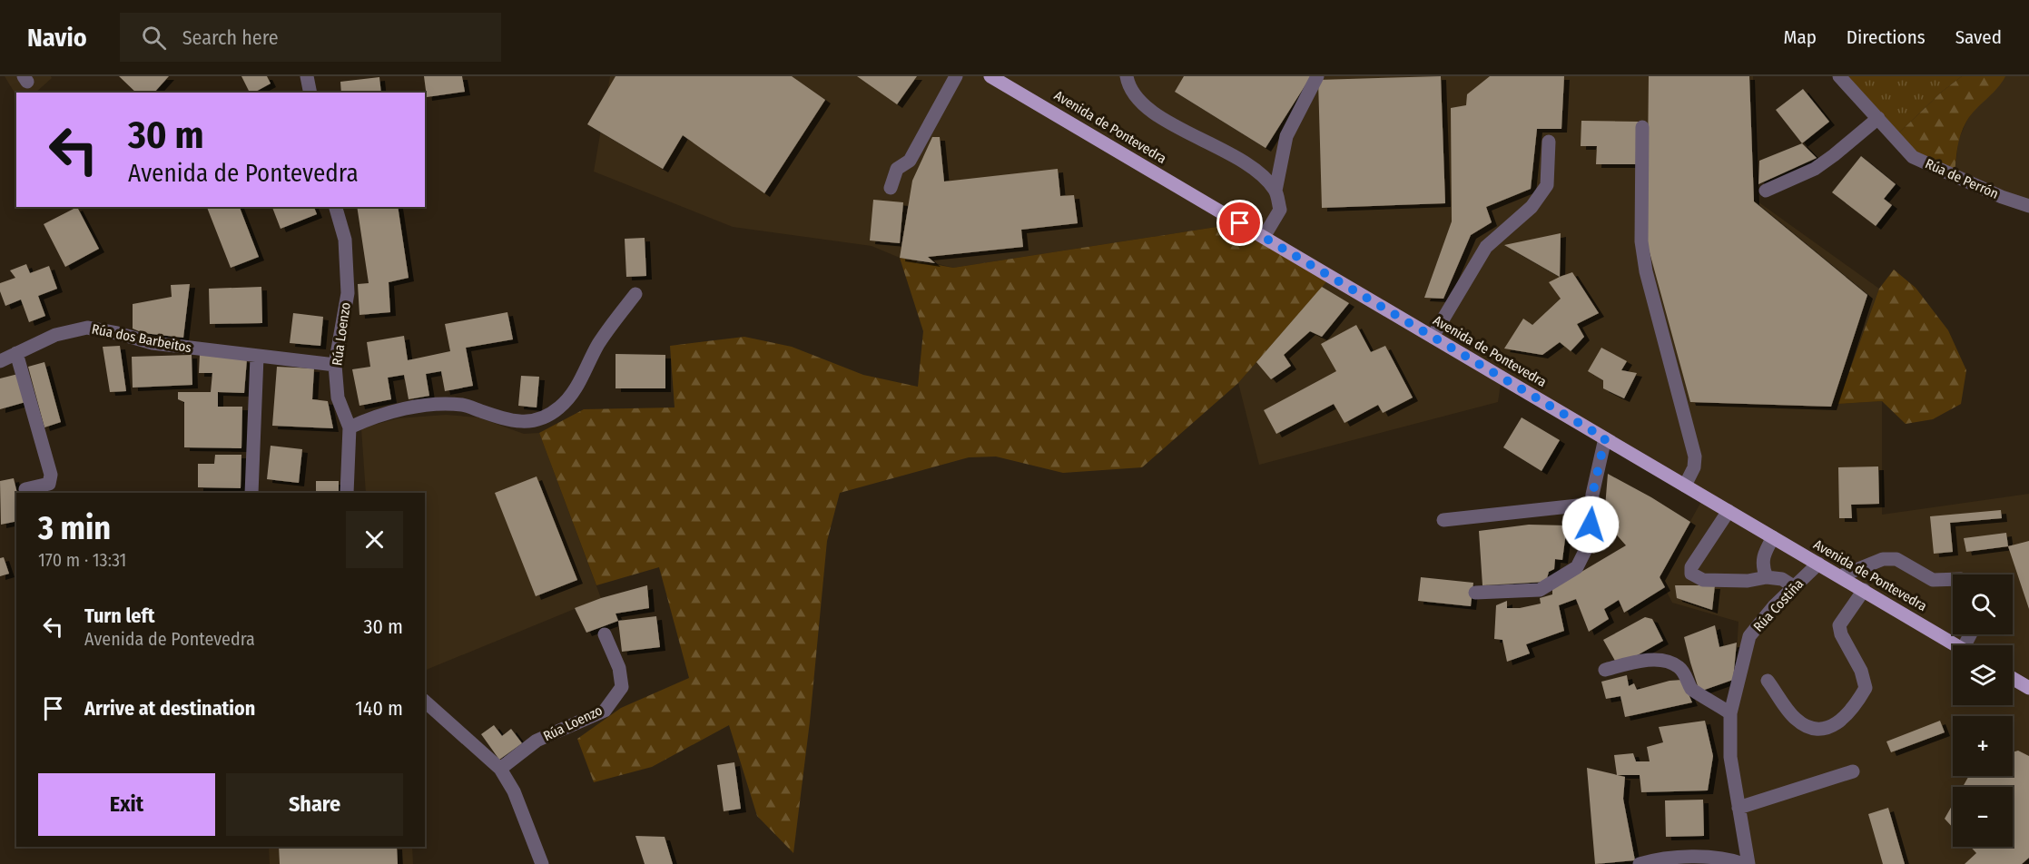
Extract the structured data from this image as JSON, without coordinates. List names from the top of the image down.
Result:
{
  "streets": {
    "main road": ["Avenida de Pontevedra"],
    "street": [
      "Rúa de Perrón",
      "Rúa Loenzo",
      "Rúa dos Barbeitos",
      "Rúa Costiña"
    ]
  },
  "crossings": [
    ["Avenida de Pontevedra", "Rúa Costiña"],
    ["Rúa Loenzo", "Rúa dos Barbeitos"]
  ],
  "page": {
    "header": "Navio",
    "search": "Search here",
    "nav": ["Map", "Directions", "Saved"],
    "turn": ["30 m", "Avenida de Pontevedra"],
    "heading": ["3 min", "170 m · 13:31"],
    "map_buttons": ["+", "−"],
    "list": [
      {
        "name": "Turn left",
        "note": "Avenida de Pontevedra",
        "value": "30 m"
      },
      {
        "name": "Arrive at destination",
        "value": "140 m"
      }
    ],
    "buttons": ["Exit", "Share"]
  }
}
